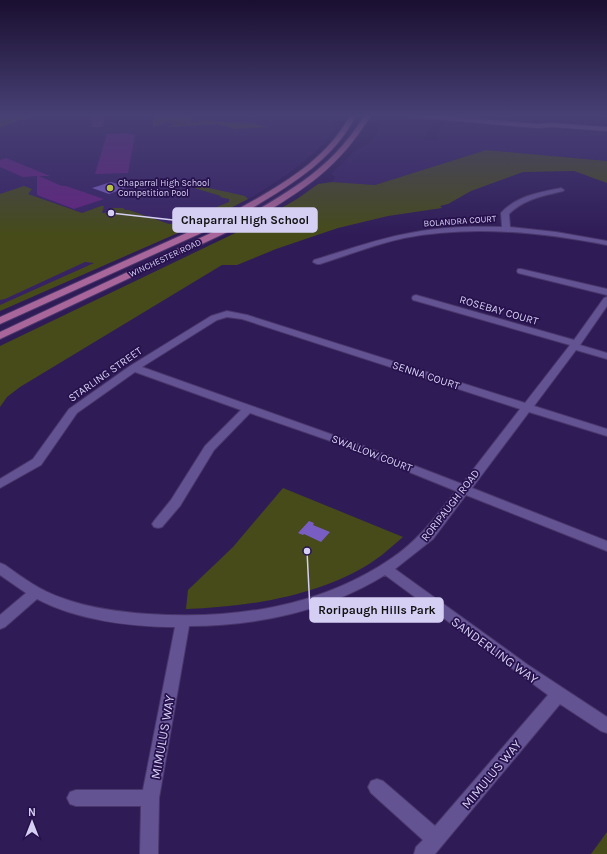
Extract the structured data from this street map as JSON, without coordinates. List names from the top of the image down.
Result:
{
  "streets": {
    "main road": ["WINCHESTER ROAD"],
    "street": [
      "BOLANDRA COURT",
      "ROSEBAY COURT",
      "STARLING STREET",
      "SENNA COURT",
      "SWALLOW COURT",
      "RORIPAUGH ROAD",
      "SANDERLING WAY",
      "MIMULUS WAY"
    ]
  },
  "crossings": [
    ["ROSEBAY COURT", "RORIPAUGH ROAD"],
    ["STARLING STREET", "SENNA COURT"],
    ["STARLING STREET", "SWALLOW COURT"],
    ["SENNA COURT", "RORIPAUGH ROAD"],
    ["SWALLOW COURT", "RORIPAUGH ROAD"],
    ["RORIPAUGH ROAD", "SANDERLING WAY"],
    ["RORIPAUGH ROAD", "MIMULUS WAY"],
    ["SANDERLING WAY", "MIMULUS WAY"]
  ],
  "places": ["Chaparral High School Competition Pool", "Chaparral High School", "Roripaugh Hills Park"],
  "north": "top"
}
